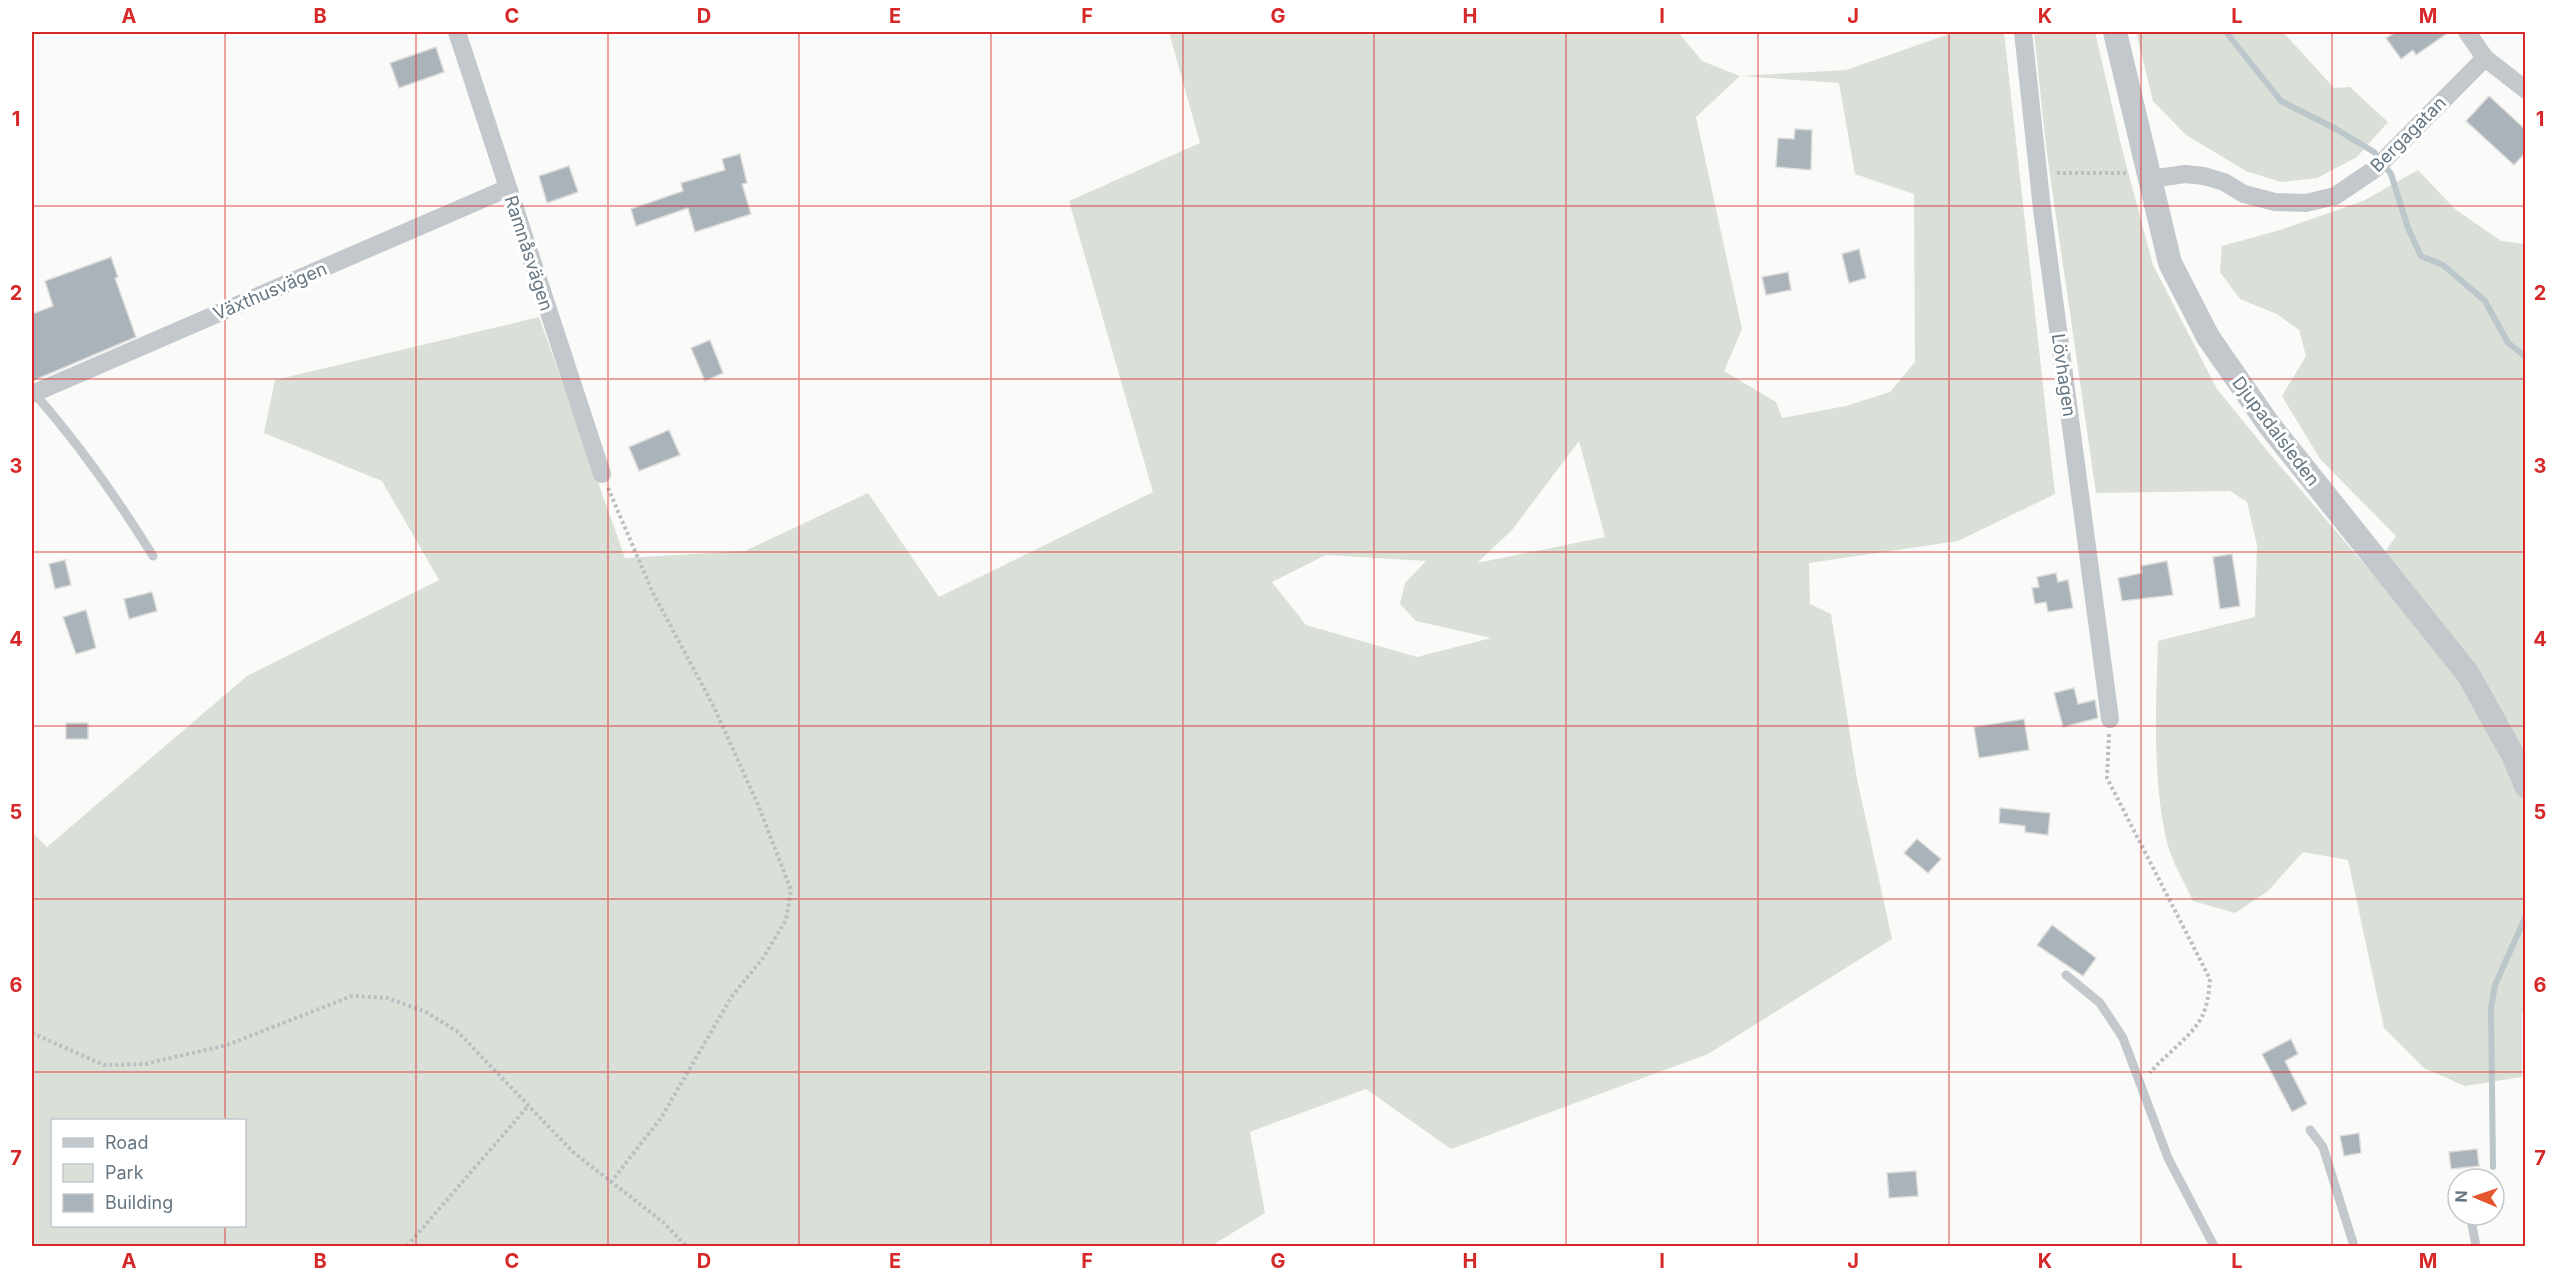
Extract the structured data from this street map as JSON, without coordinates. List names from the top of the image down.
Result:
{
  "streets": {
    "street": [
      "Bergagatan",
      "Ramnåsvägen",
      "Växthusvägen",
      "Lövhagen",
      "Djupadalsleden"
    ]
  },
  "crossings": [
    ["Bergagatan", "Djupadalsleden"],
    ["Ramnåsvägen", "Växthusvägen"]
  ],
  "legend": ["Road", "Park", "Building"],
  "north": "left",
  "grid": {
    "columns": [
      "A",
      "B",
      "C",
      "D",
      "E",
      "F",
      "G",
      "H",
      "I",
      "J",
      "K",
      "L",
      "M"
    ],
    "rows": [
      "1",
      "2",
      "3",
      "4",
      "5",
      "6",
      "7"
    ]
  }
}
